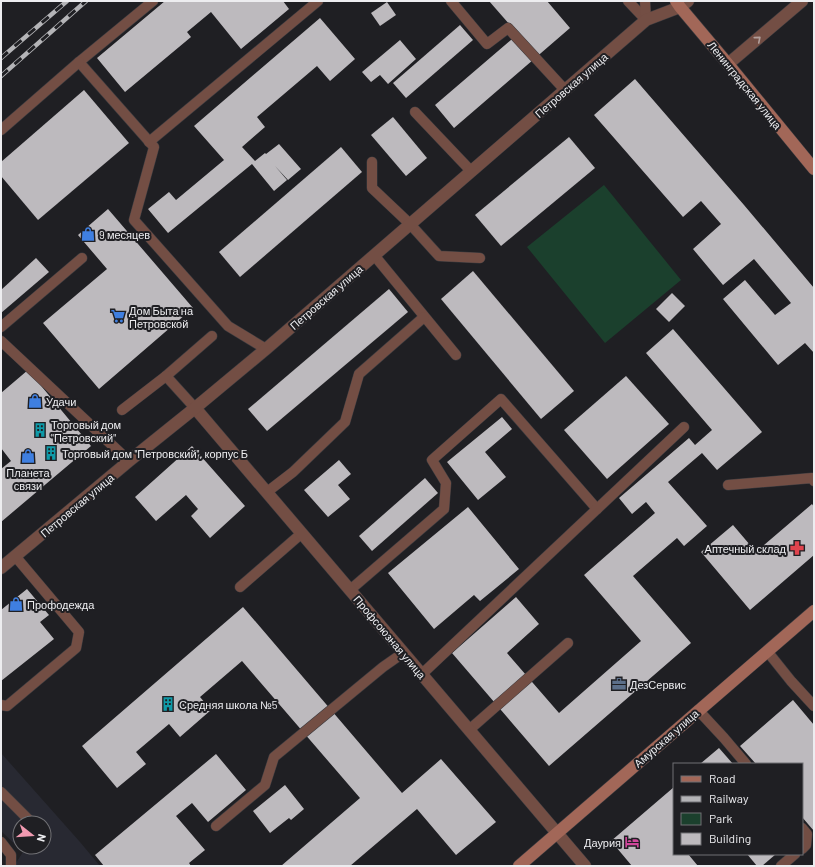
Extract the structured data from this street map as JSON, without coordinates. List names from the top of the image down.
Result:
{
  "streets": {
    "main road": ["Ленинградская улица", "Амурская улица"],
    "street": ["Петровская улица", "Профсоюзная улица"]
  },
  "crossings": [
    ["Петровская улица", "Ленинградская улица"],
    ["Петровская улица", "Профсоюзная улица"],
    ["Профсоюзная улица", "Амурская улица"]
  ],
  "places": {
    "shop": [
      "9 месяцев",
      "Удачи",
      "Планета связи",
      "Профодежда"
    ],
    "supermarket": ["Дом Быта на Петровской"],
    "building": ["Торговый дом \"Петровский\"", "Торговый дом \"Петровский\", корпус Б", "Средняя школа №5"],
    "pharmacy": ["Аптечный склад"],
    "office": ["ДезСервис"],
    "hotel": ["Даурия"]
  },
  "legend": [
    "Road",
    "Railway",
    "Park",
    "Building"
  ],
  "north": "right"
}
